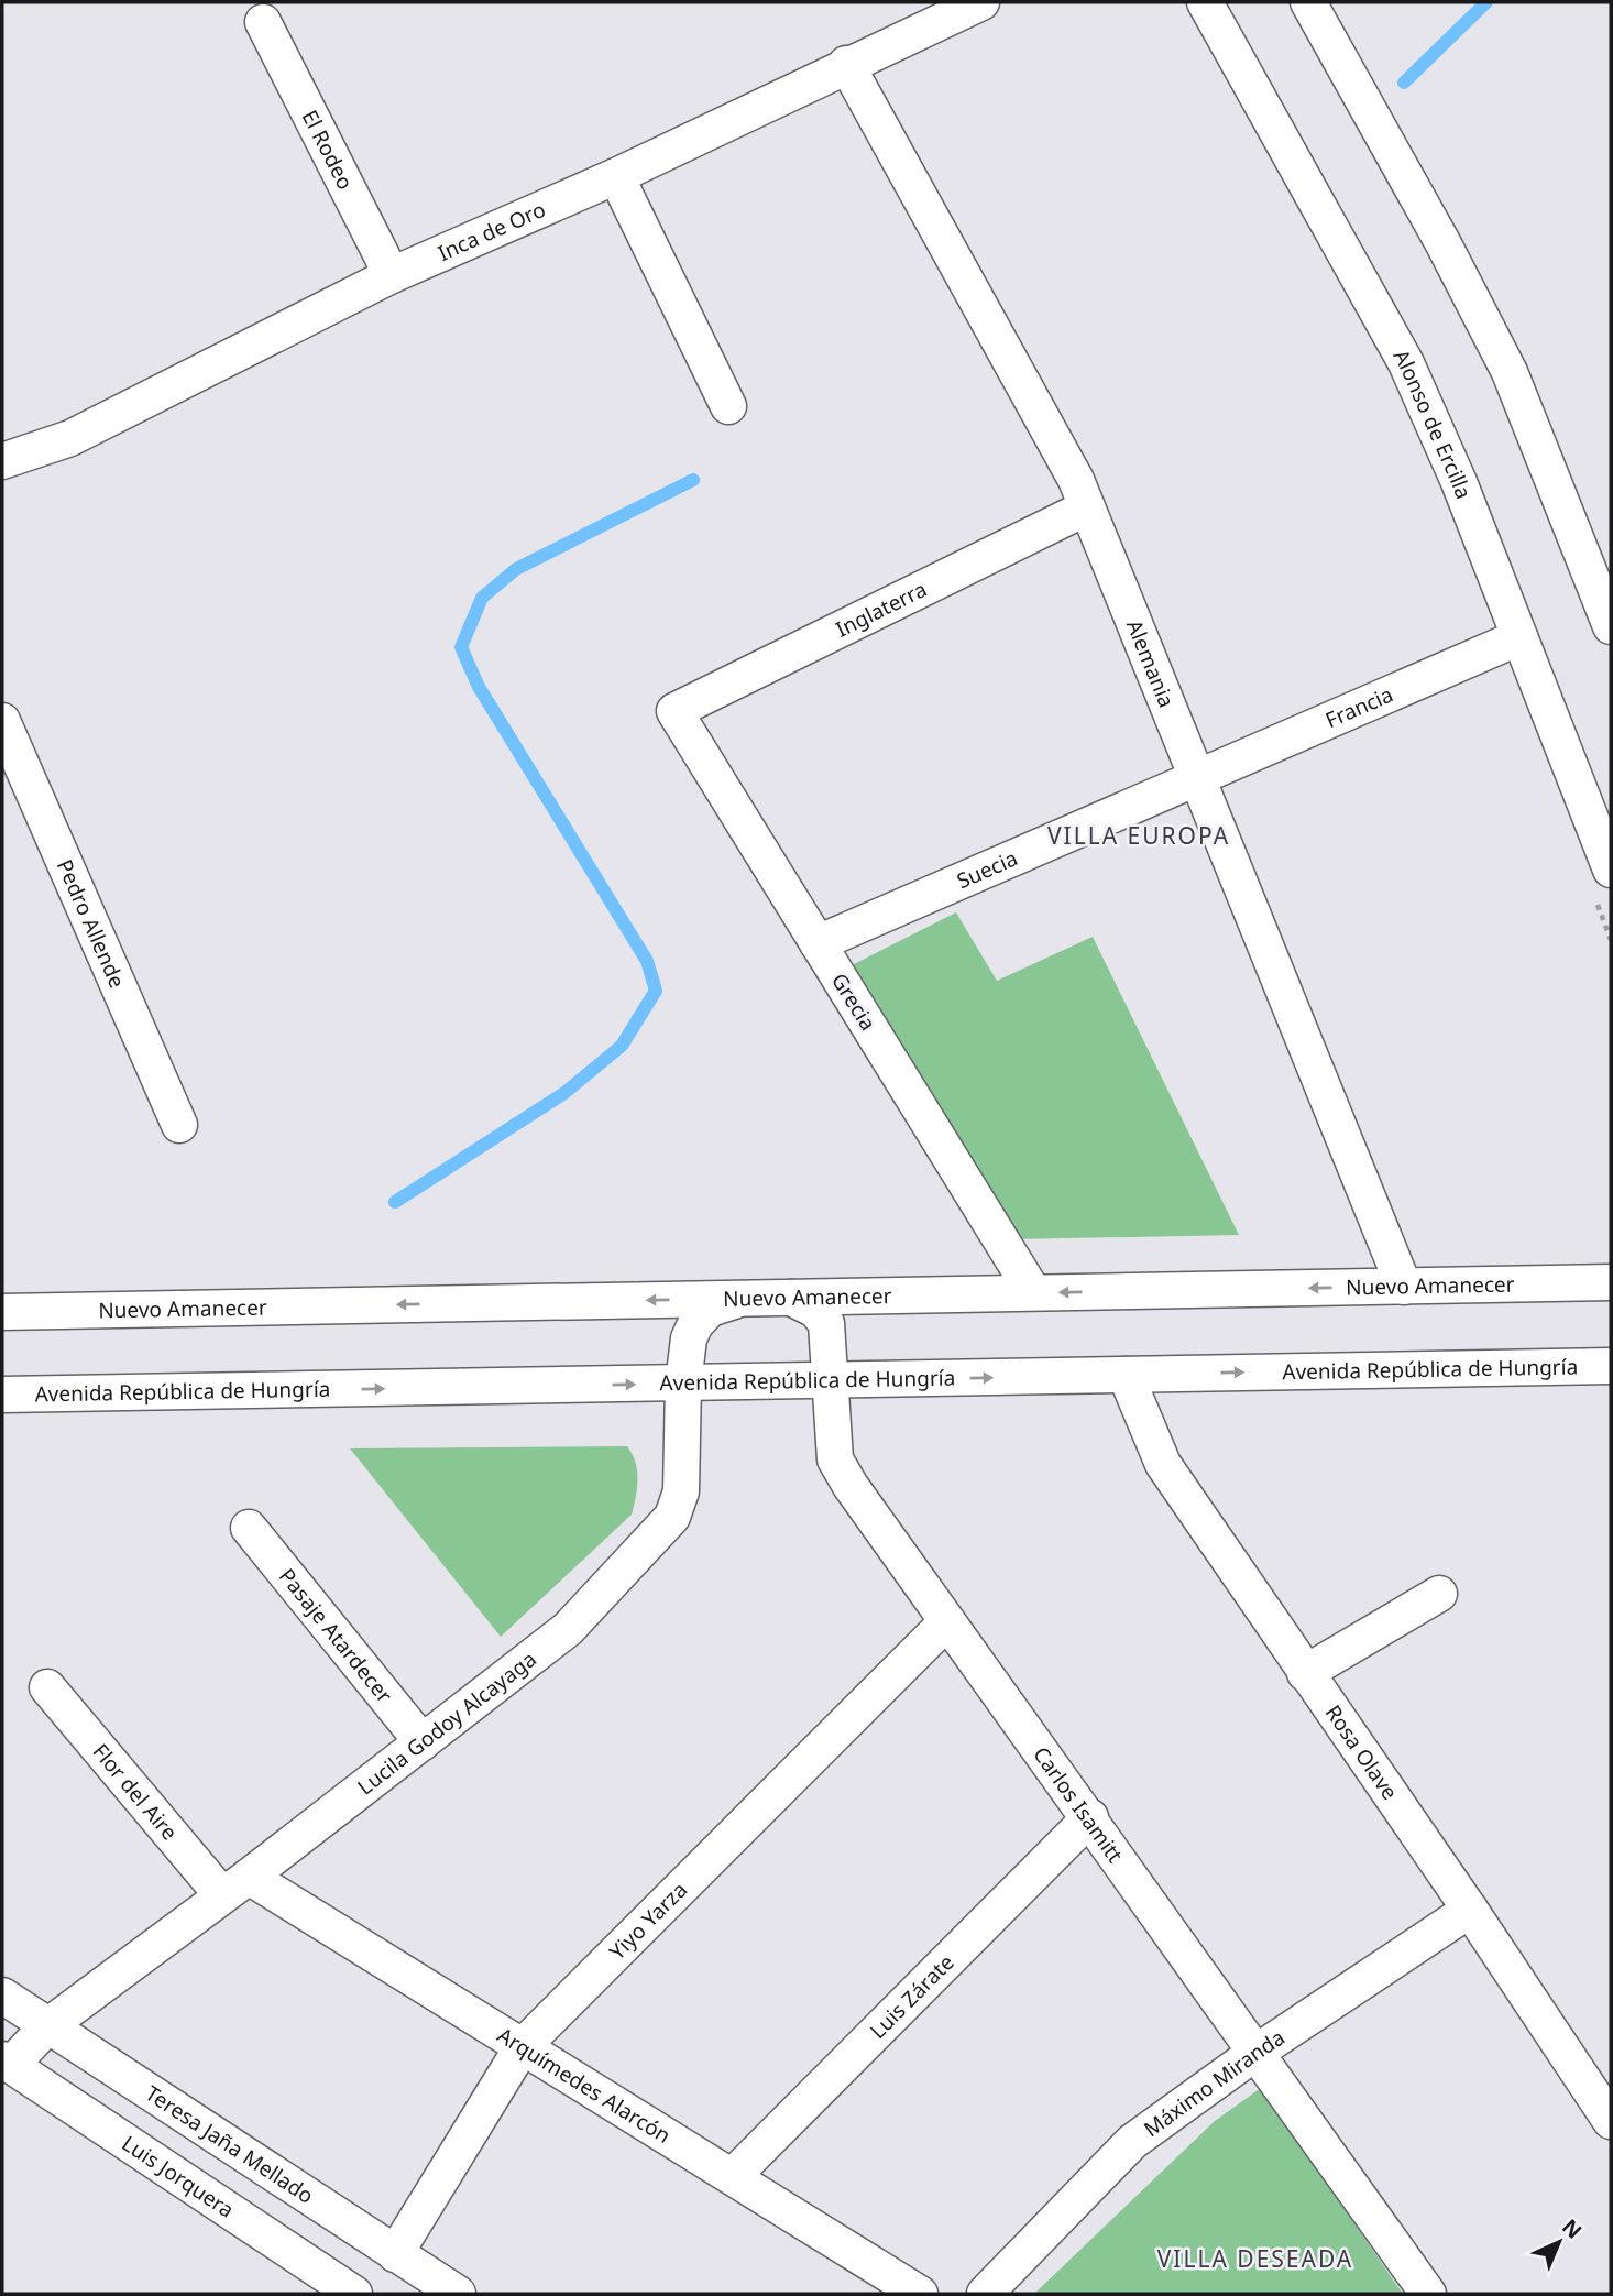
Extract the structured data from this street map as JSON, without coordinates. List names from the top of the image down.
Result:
{
  "streets": {
    "street": [
      "El Rodeo",
      "Inca de Oro",
      "Alonso de Ercilla",
      "Inglaterra",
      "Alemania",
      "Francia",
      "Suecia",
      "Pedro Allende",
      "Grecia",
      "Nuevo Amanecer",
      "Avenida República de Hungría",
      "Pasaje Atardecer",
      "Lucila Godoy Alcayaga",
      "Rosa Olave",
      "Flor del Aire",
      "Carlos Isamitt",
      "Yiyo Yarza",
      "Luis Zárate",
      "Arquímedes Alarcón",
      "Máximo Miranda",
      "Teresa Jaña Mellado",
      "Luis Jorquera"
    ]
  },
  "crossings": [
    ["El Rodeo", "Inca de Oro"],
    ["Inca de Oro", "Alemania"],
    ["Alonso de Ercilla", "Francia"],
    ["Inglaterra", "Alemania"],
    ["Inglaterra", "Grecia"],
    ["Alemania", "Francia"],
    ["Alemania", "Suecia"],
    ["Alemania", "Nuevo Amanecer"],
    ["Francia", "Suecia"],
    ["Suecia", "Grecia"],
    ["Grecia", "Nuevo Amanecer"],
    ["Nuevo Amanecer", "Lucila Godoy Alcayaga"],
    ["Nuevo Amanecer", "Carlos Isamitt"],
    ["Avenida República de Hungría", "Lucila Godoy Alcayaga"],
    ["Avenida República de Hungría", "Rosa Olave"],
    ["Avenida República de Hungría", "Carlos Isamitt"],
    ["Pasaje Atardecer", "Lucila Godoy Alcayaga"],
    ["Lucila Godoy Alcayaga", "Flor del Aire"],
    ["Lucila Godoy Alcayaga", "Arquímedes Alarcón"],
    ["Lucila Godoy Alcayaga", "Teresa Jaña Mellado"],
    ["Lucila Godoy Alcayaga", "Luis Jorquera"],
    ["Rosa Olave", "Máximo Miranda"],
    ["Flor del Aire", "Arquímedes Alarcón"],
    ["Carlos Isamitt", "Yiyo Yarza"],
    ["Carlos Isamitt", "Luis Zárate"],
    ["Carlos Isamitt", "Máximo Miranda"],
    ["Yiyo Yarza", "Arquímedes Alarcón"],
    ["Yiyo Yarza", "Teresa Jaña Mellado"],
    ["Luis Zárate", "Arquímedes Alarcón"]
  ],
  "one_way": ["Nuevo Amanecer", "Avenida República de Hungría"],
  "districts": ["VILLA EUROPA", "VILLA DESEADA"],
  "north": "top right"
}
